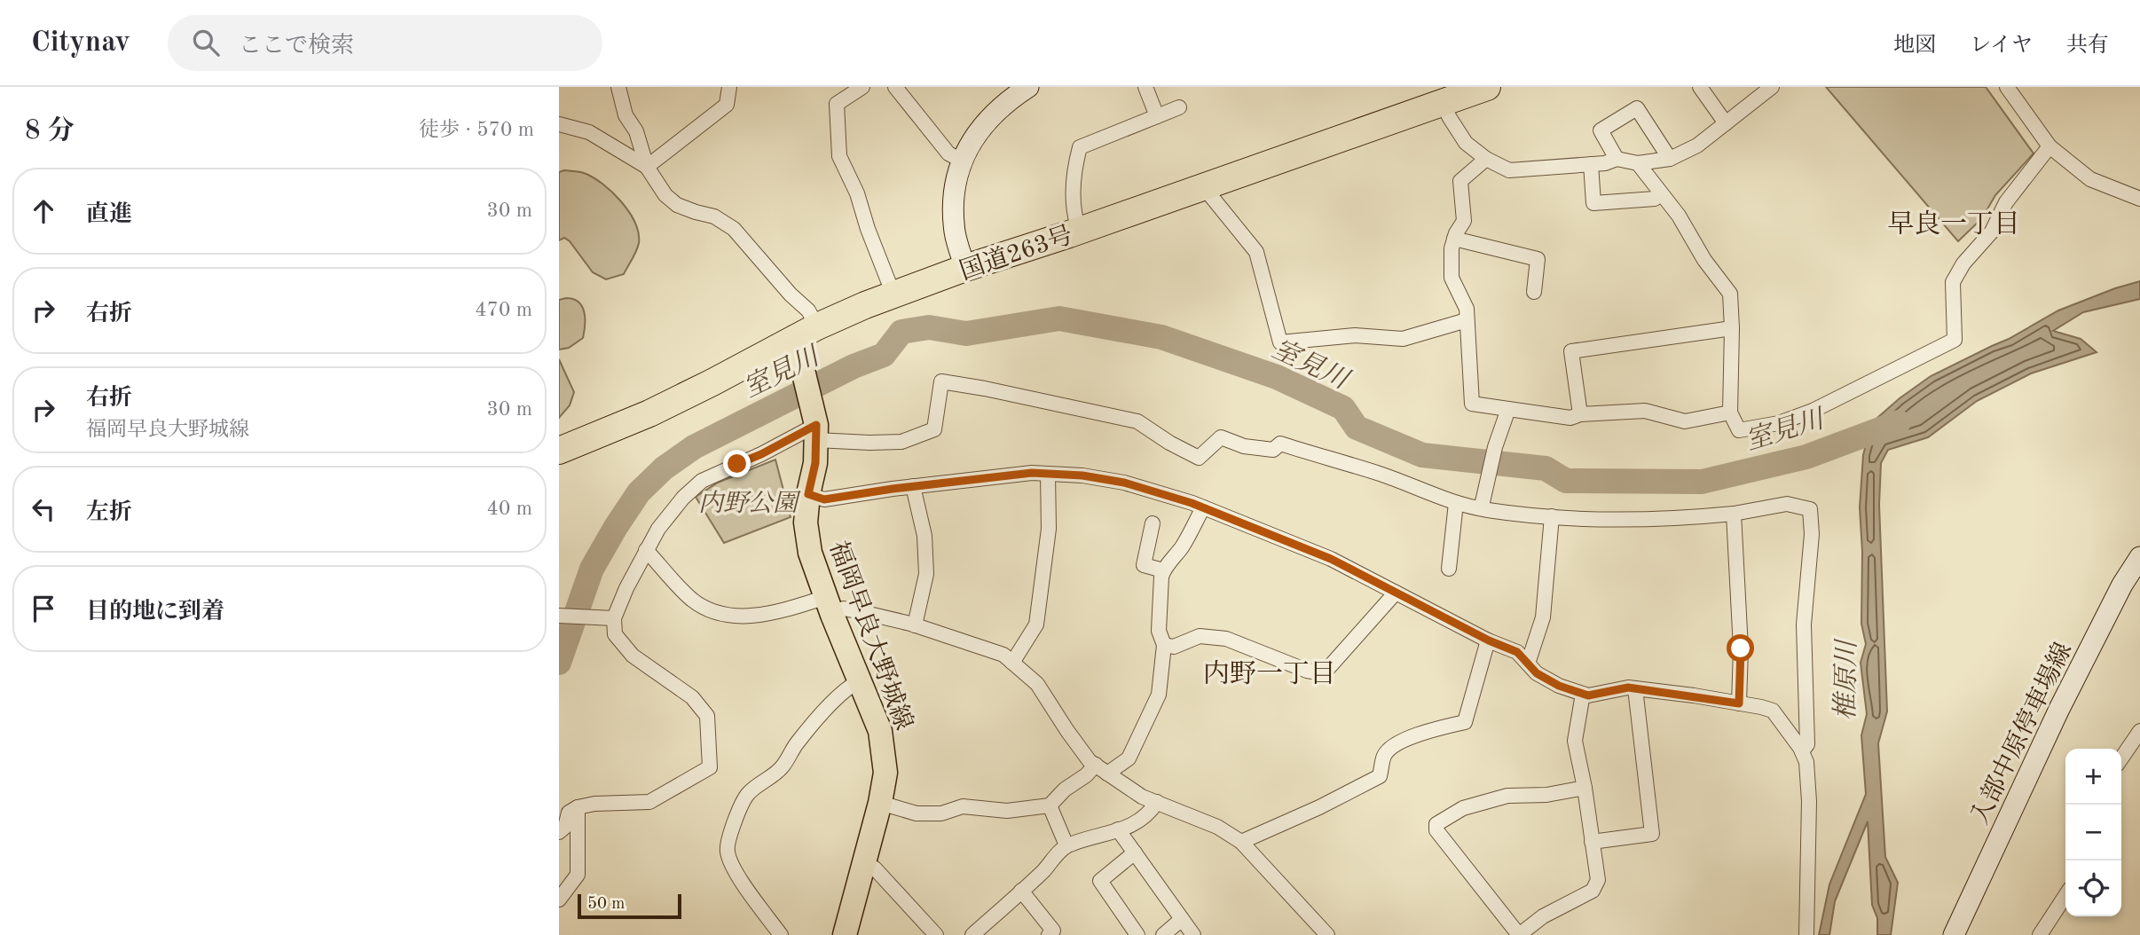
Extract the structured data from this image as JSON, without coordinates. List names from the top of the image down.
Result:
{
  "streets": {
    "highway": ["国道263号"],
    "main road": ["福岡早良大野城線", "入部中原停車場線"]
  },
  "crossings": [
    ["国道263号", "福岡早良大野城線"]
  ],
  "districts": ["早良一丁目", "内野一丁目"],
  "water": ["室見川", "椎原川"],
  "parks": ["内野公園"],
  "scale_bar": "50 m",
  "page": {
    "header": "Citynav",
    "search": "ここで検索",
    "nav": ["地図", "レイヤ", "共有"],
    "heading": ["8 分", "徒歩 · 570 m"],
    "list": [
      ["直進", "30 m"],
      ["右折", "470 m"],
      ["右折", "福岡早良大野城線", "30 m"],
      ["左折", "40 m"],
      "目的地に到着"
    ],
    "map_buttons": ["+", "−"],
    "scale": "50 m"
  }
}
